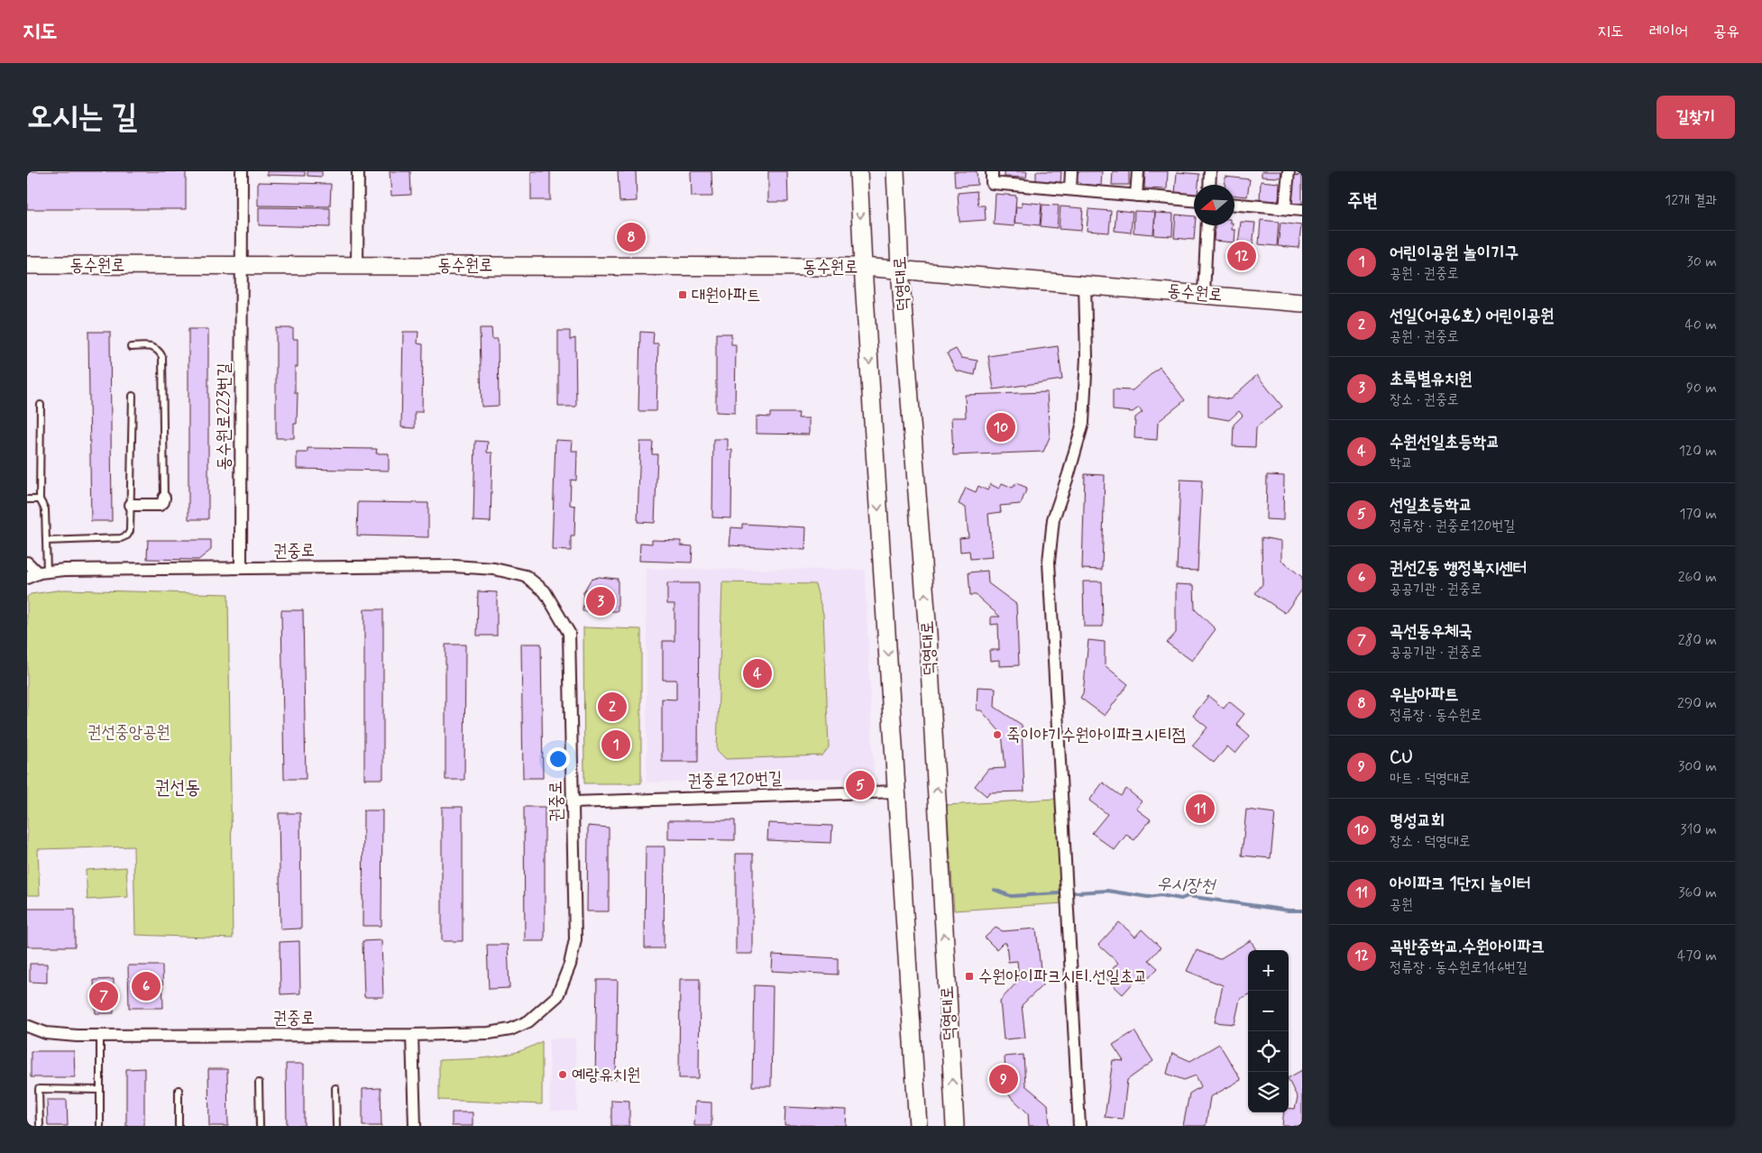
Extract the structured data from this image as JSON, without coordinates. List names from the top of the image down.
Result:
{
  "streets": {
    "main road": ["동수원로", "덕영대로"],
    "street": ["동수원로223번길", "권중로", "권중로120번길"]
  },
  "crossings": [
    ["동수원로", "덕영대로"],
    ["동수원로", "동수원로223번길"],
    ["동수원로223번길", "권중로"],
    ["권중로", "권중로120번길"]
  ],
  "districts": ["권선동"],
  "water": ["우시장천"],
  "parks": ["권선중앙공원"],
  "places": {
    "transit": ["대원아파트", "수원아이파크시티.선일초교"],
    "other": ["죽이야기수원아이파크시티점", "예랑유치원"]
  },
  "north": "left",
  "page": {
    "header": "지도",
    "nav": ["지도", "레이어", "공유"],
    "buttons": "길찾기",
    "title": "오시는 길",
    "heading": ["주변", "12개 결과"],
    "pins": [
      "8",
      "12",
      "10",
      "3",
      "4",
      "2",
      "1",
      "5",
      "11",
      "6",
      "7",
      "9"
    ],
    "list": [
      {
        "mark": "1",
        "name": "어린이공원 놀이기구",
        "note": "공원 · 권중로",
        "value": "30 m"
      },
      {
        "mark": "2",
        "name": "선일(어공6호) 어린이공원",
        "note": "공원 · 권중로",
        "value": "40 m"
      },
      {
        "mark": "3",
        "name": "초록별유치원",
        "note": "장소 · 권중로",
        "value": "90 m"
      },
      {
        "mark": "4",
        "name": "수원선일초등학교",
        "note": "학교",
        "value": "120 m"
      },
      {
        "mark": "5",
        "name": "선일초등학교",
        "note": "정류장 · 권중로120번길",
        "value": "170 m"
      },
      {
        "mark": "6",
        "name": "권선2동 행정복지센터",
        "note": "공공기관 · 권중로",
        "value": "260 m"
      },
      {
        "mark": "7",
        "name": "곡선동우체국",
        "note": "공공기관 · 권중로",
        "value": "280 m"
      },
      {
        "mark": "8",
        "name": "우남아파트",
        "note": "정류장 · 동수원로",
        "value": "290 m"
      },
      {
        "mark": "9",
        "name": "CU",
        "note": "마트 · 덕영대로",
        "value": "300 m"
      },
      {
        "mark": "10",
        "name": "명성교회",
        "note": "장소 · 덕영대로",
        "value": "310 m"
      },
      {
        "mark": "11",
        "name": "아이파크 1단지 놀이터",
        "note": "공원",
        "value": "360 m"
      },
      {
        "mark": "12",
        "name": "곡반중학교.수원아이파크",
        "note": "정류장 · 동수원로146번길",
        "value": "470 m"
      }
    ],
    "map_buttons": ["+", "−"]
  }
}
